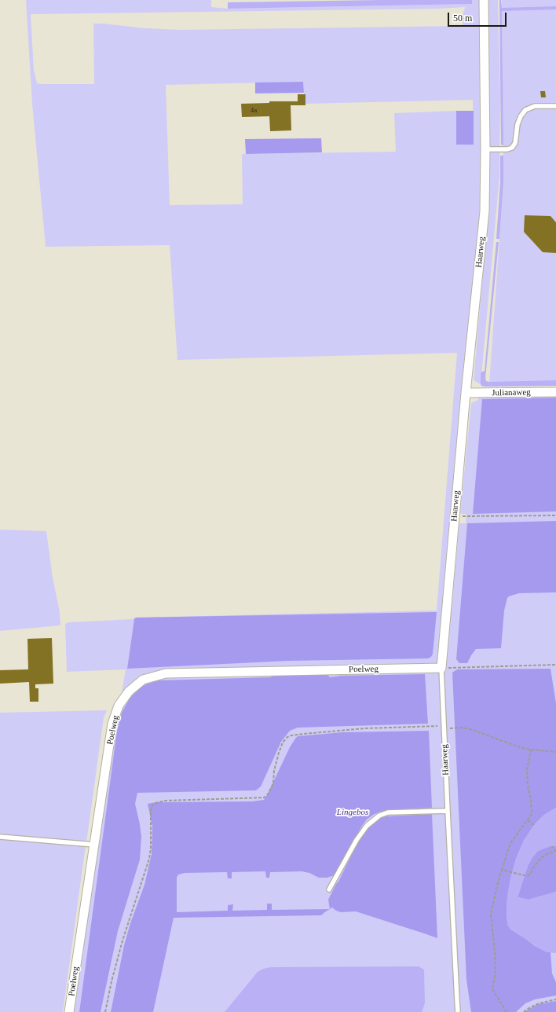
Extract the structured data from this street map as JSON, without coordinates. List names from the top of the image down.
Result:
{
  "streets": {
    "street": ["Haarweg", "Julianaweg", "Poelweg"]
  },
  "crossings": [
    ["Haarweg", "Julianaweg"],
    ["Haarweg", "Poelweg"]
  ],
  "parks": ["Lingebos"],
  "house_numbers": ["4a"],
  "scale_bar": "50 m"
}
